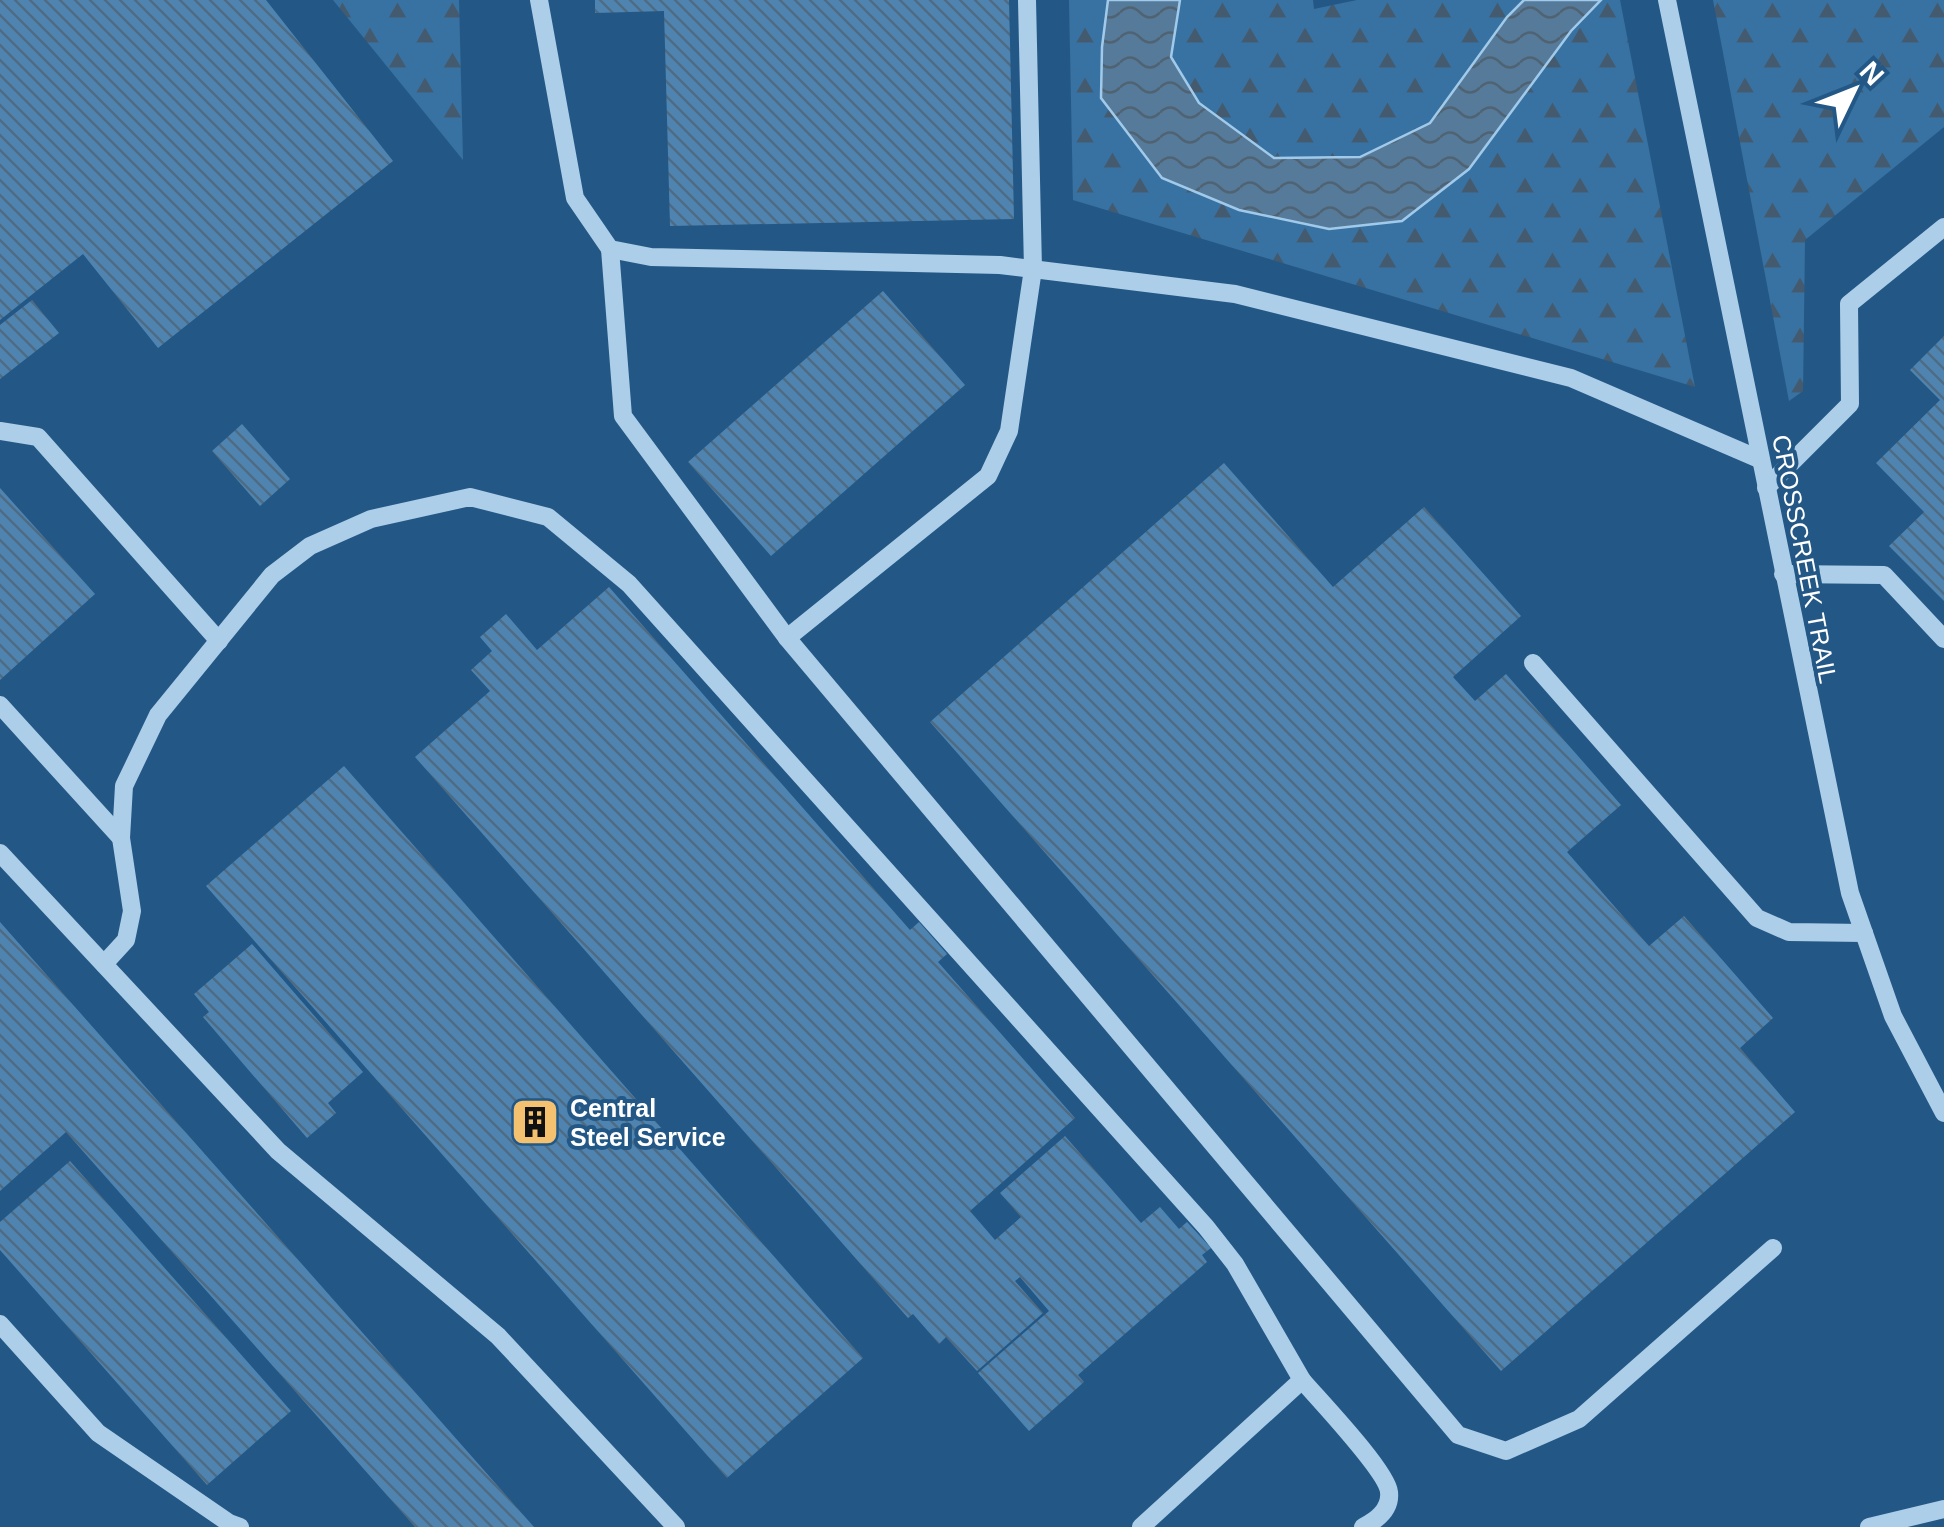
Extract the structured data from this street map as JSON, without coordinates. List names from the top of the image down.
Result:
{
  "streets": {
    "street": ["CROSSCREEK TRAIL"]
  },
  "places": {
    "building": ["Central Steel Service"]
  },
  "north": "top right"
}
